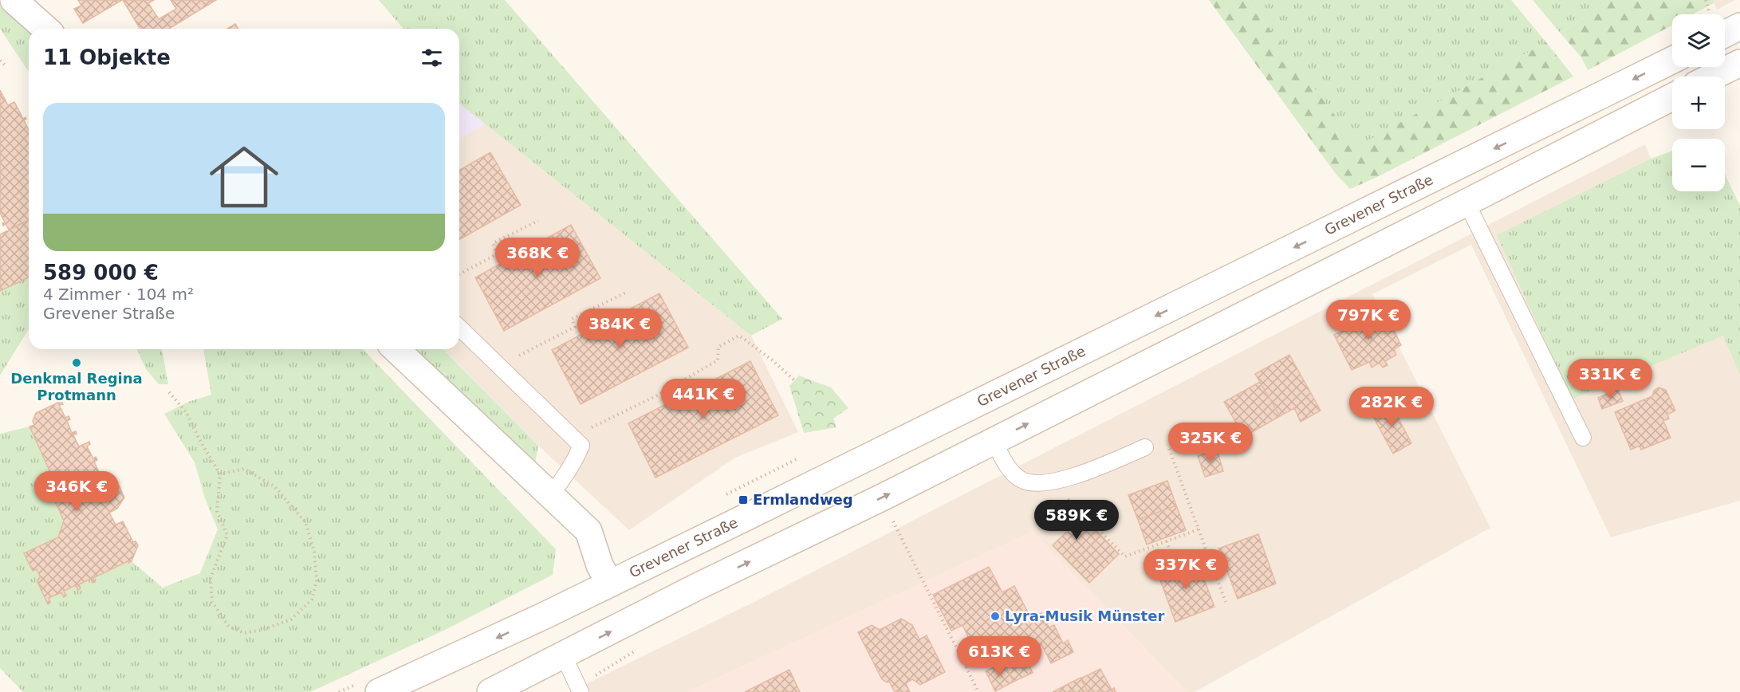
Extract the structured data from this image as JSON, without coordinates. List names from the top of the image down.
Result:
{
  "streets": {
    "main road": ["Grevener Straße"]
  },
  "places": {
    "other": ["Denkmal Regina Protmann", "Lyra-Musik Münster"],
    "transit": ["Ermlandweg"]
  },
  "page": {
    "map_buttons": ["+", "−"],
    "heading": "11 Objekte",
    "list": [
      {
        "name": "589 000 €",
        "note": "4 Zimmer · 104 m² · Grevener Straße"
      }
    ],
    "price": [
      "368K €",
      "797K €",
      "384K €",
      "331K €",
      "441K €",
      "282K €",
      "325K €",
      "346K €",
      "589K €",
      "337K €",
      "613K €"
    ]
  }
}
